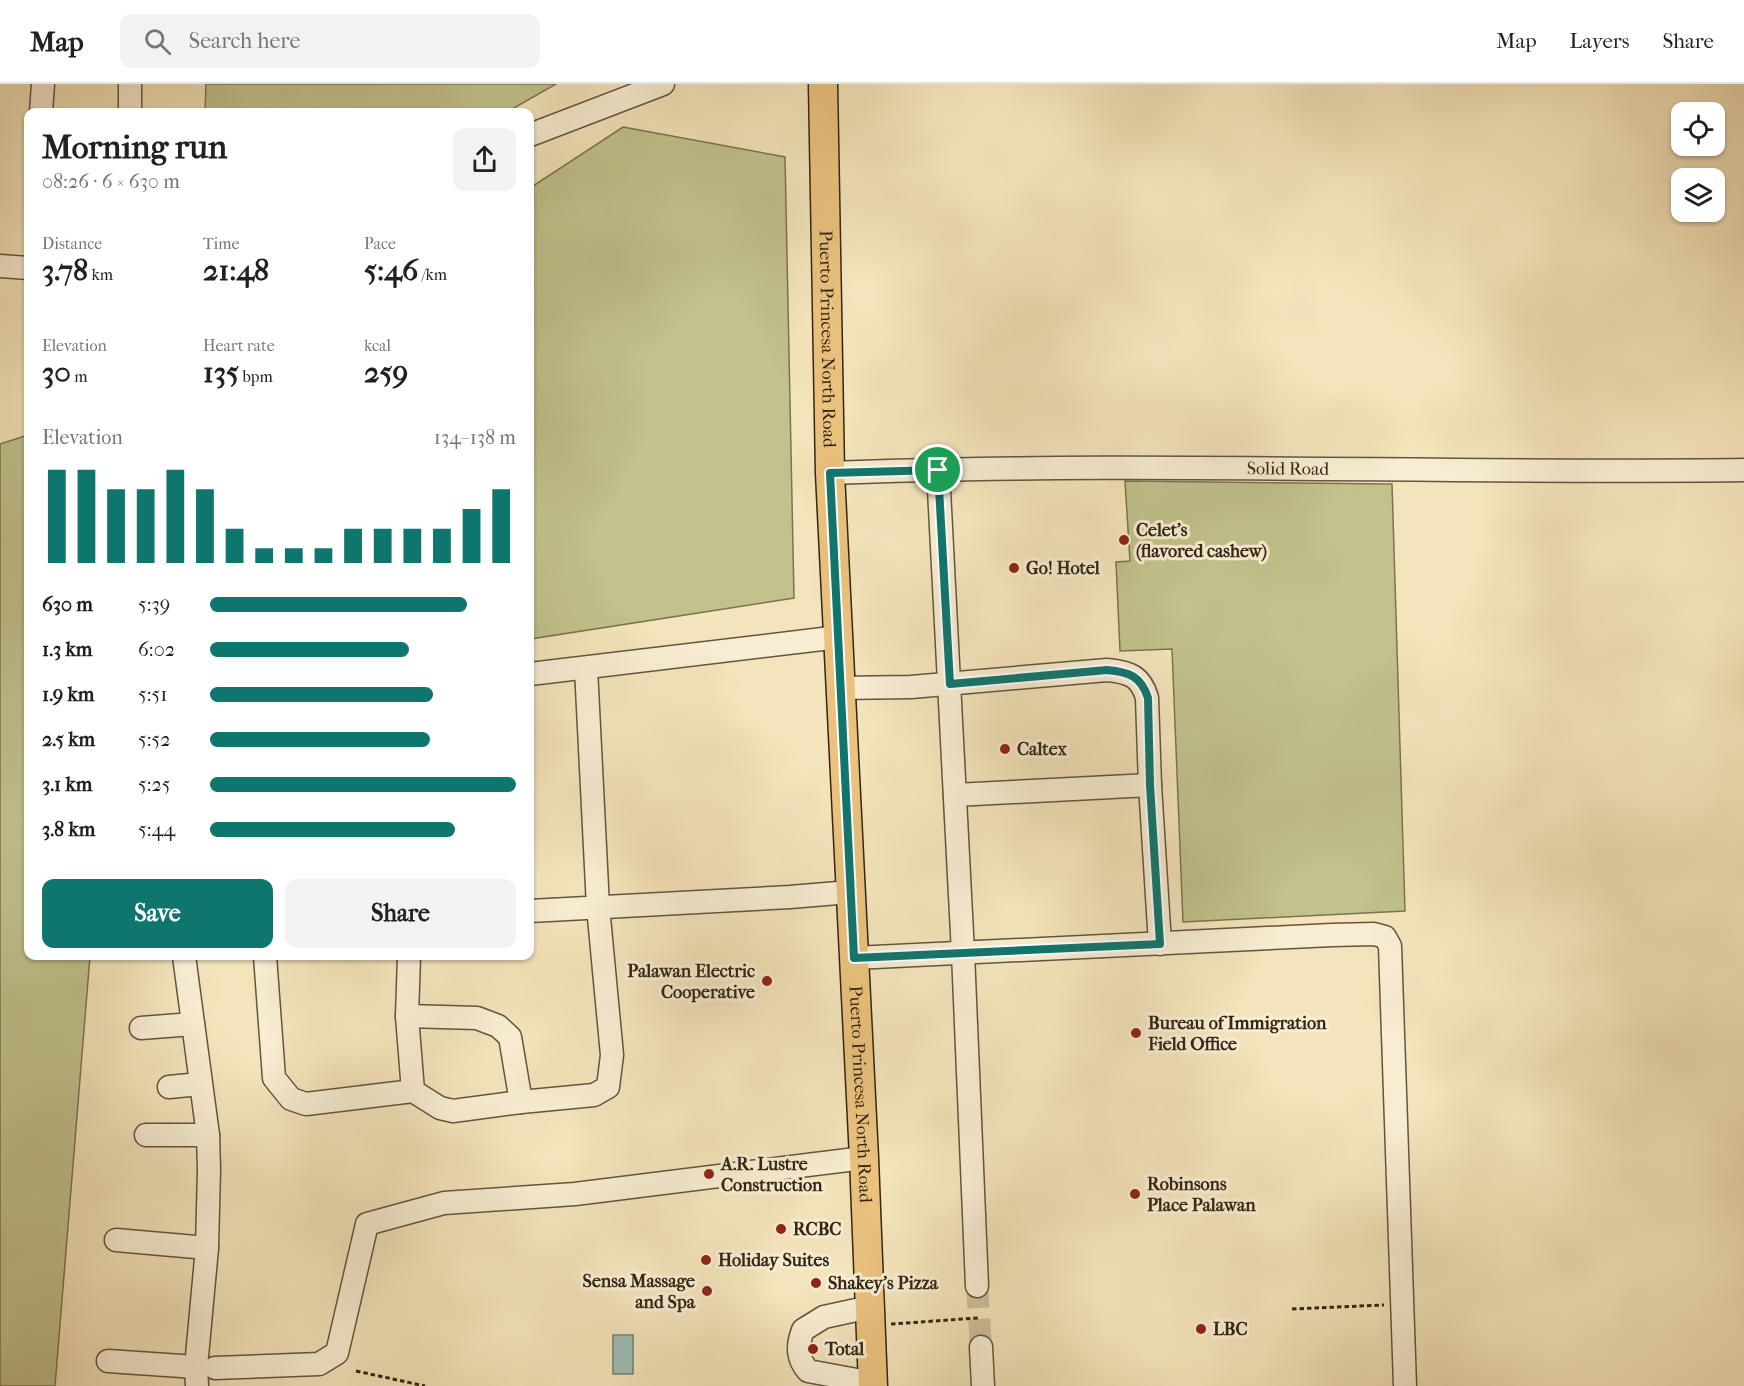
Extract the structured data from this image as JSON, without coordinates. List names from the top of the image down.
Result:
{
  "streets": {
    "main road": ["Puerto Princesa North Road"],
    "street": ["Solid Road"]
  },
  "crossings": [
    ["Puerto Princesa North Road", "Solid Road"]
  ],
  "places": [
    "Celet's (flavored cashew)",
    "Go! Hotel",
    "Caltex",
    "Palawan Electric Cooperative",
    "Bureau of Immigration Field Office",
    "A.R. Lustre Construction",
    "Robinsons Place Palawan",
    "RCBC",
    "Holiday Suites",
    "Shakey's Pizza",
    "Sensa Massage and Spa",
    "LBC",
    "Total"
  ],
  "page": {
    "header": "Map",
    "search": "Search here",
    "nav": ["Map", "Layers", "Share"],
    "heading": ["Morning run", "08:26 · 6 × 630 m"],
    "stats": [
      ["Distance", "3.78 km"],
      ["Time", "21:48"],
      ["Pace", "5:46 /km"],
      ["Elevation", "30 m"],
      ["Heart rate", "135 bpm"],
      ["kcal", "259"]
    ],
    "chart": ["Elevation", "134–138 m"],
    "list": [
      {
        "name": "630 m",
        "note": "5:39"
      },
      {
        "name": "1.3 km",
        "note": "6:02"
      },
      {
        "name": "1.9 km",
        "note": "5:51"
      },
      {
        "name": "2.5 km",
        "note": "5:52"
      },
      {
        "name": "3.1 km",
        "note": "5:25"
      },
      {
        "name": "3.8 km",
        "note": "5:44"
      }
    ],
    "buttons": ["Save", "Share"]
  }
}
